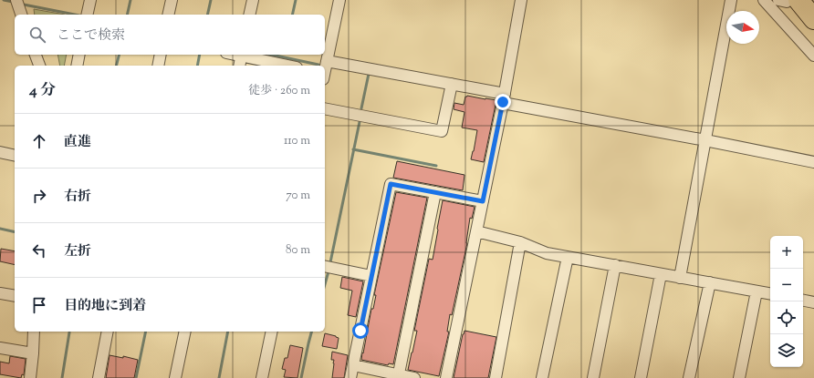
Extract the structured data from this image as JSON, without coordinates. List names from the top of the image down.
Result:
{
  "north": "right",
  "page": {
    "search": "ここで検索",
    "heading": ["4 分", "徒歩 · 260 m"],
    "list": [
      ["直進", "110 m"],
      ["右折", "70 m"],
      ["左折", "80 m"],
      "目的地に到着"
    ],
    "map_buttons": ["+", "−"]
  }
}
